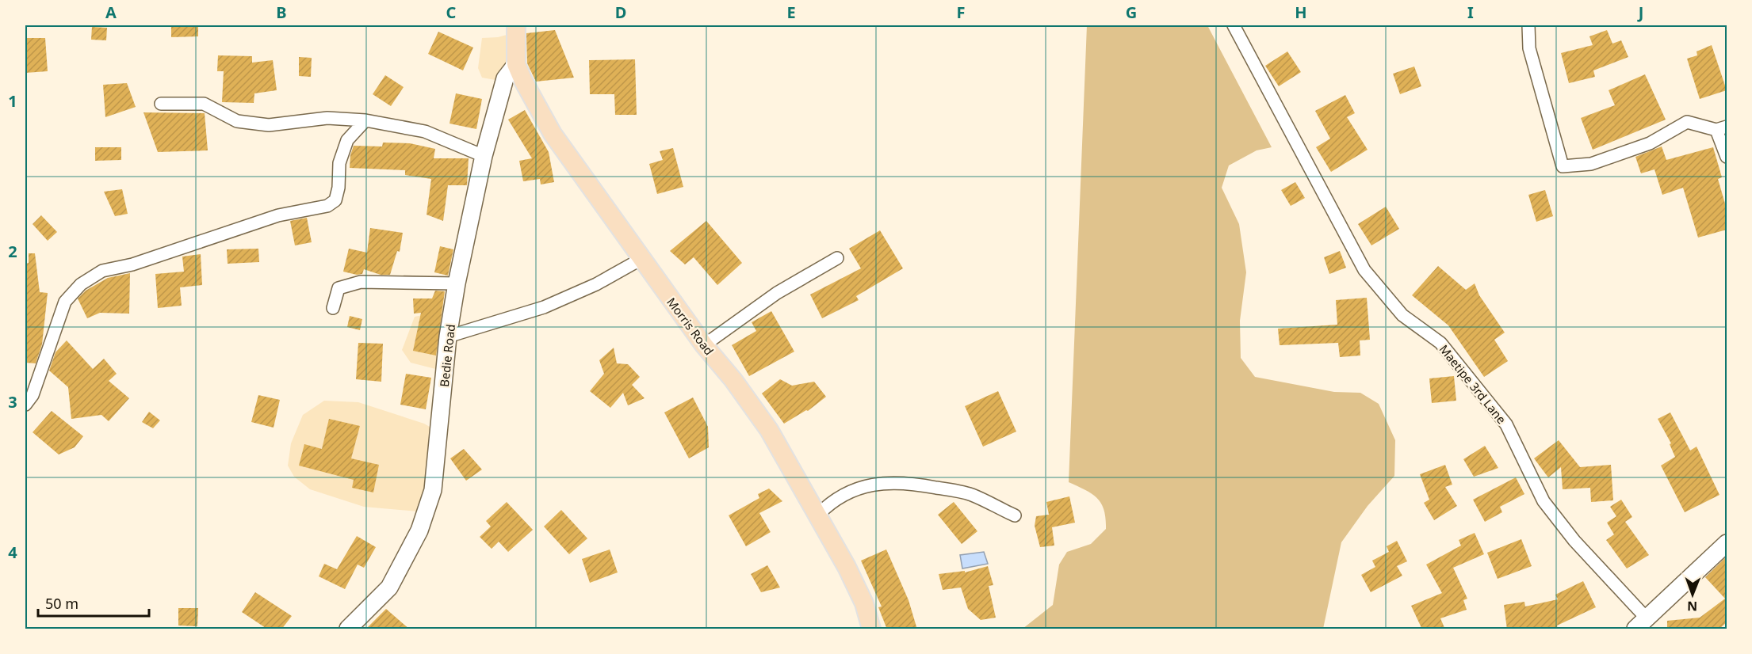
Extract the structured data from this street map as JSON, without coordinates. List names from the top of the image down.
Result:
{
  "streets": {
    "main road": ["Morris Road"],
    "street": ["Bedie Road", "Maetipe 3rd Lane"]
  },
  "crossings": [
    ["Morris Road", "Bedie Road"]
  ],
  "scale_bar": "50 m",
  "north": "bottom",
  "grid": {
    "columns": [
      "A",
      "B",
      "C",
      "D",
      "E",
      "F",
      "G",
      "H",
      "I",
      "J"
    ],
    "rows": [
      "1",
      "2",
      "3",
      "4"
    ]
  }
}
